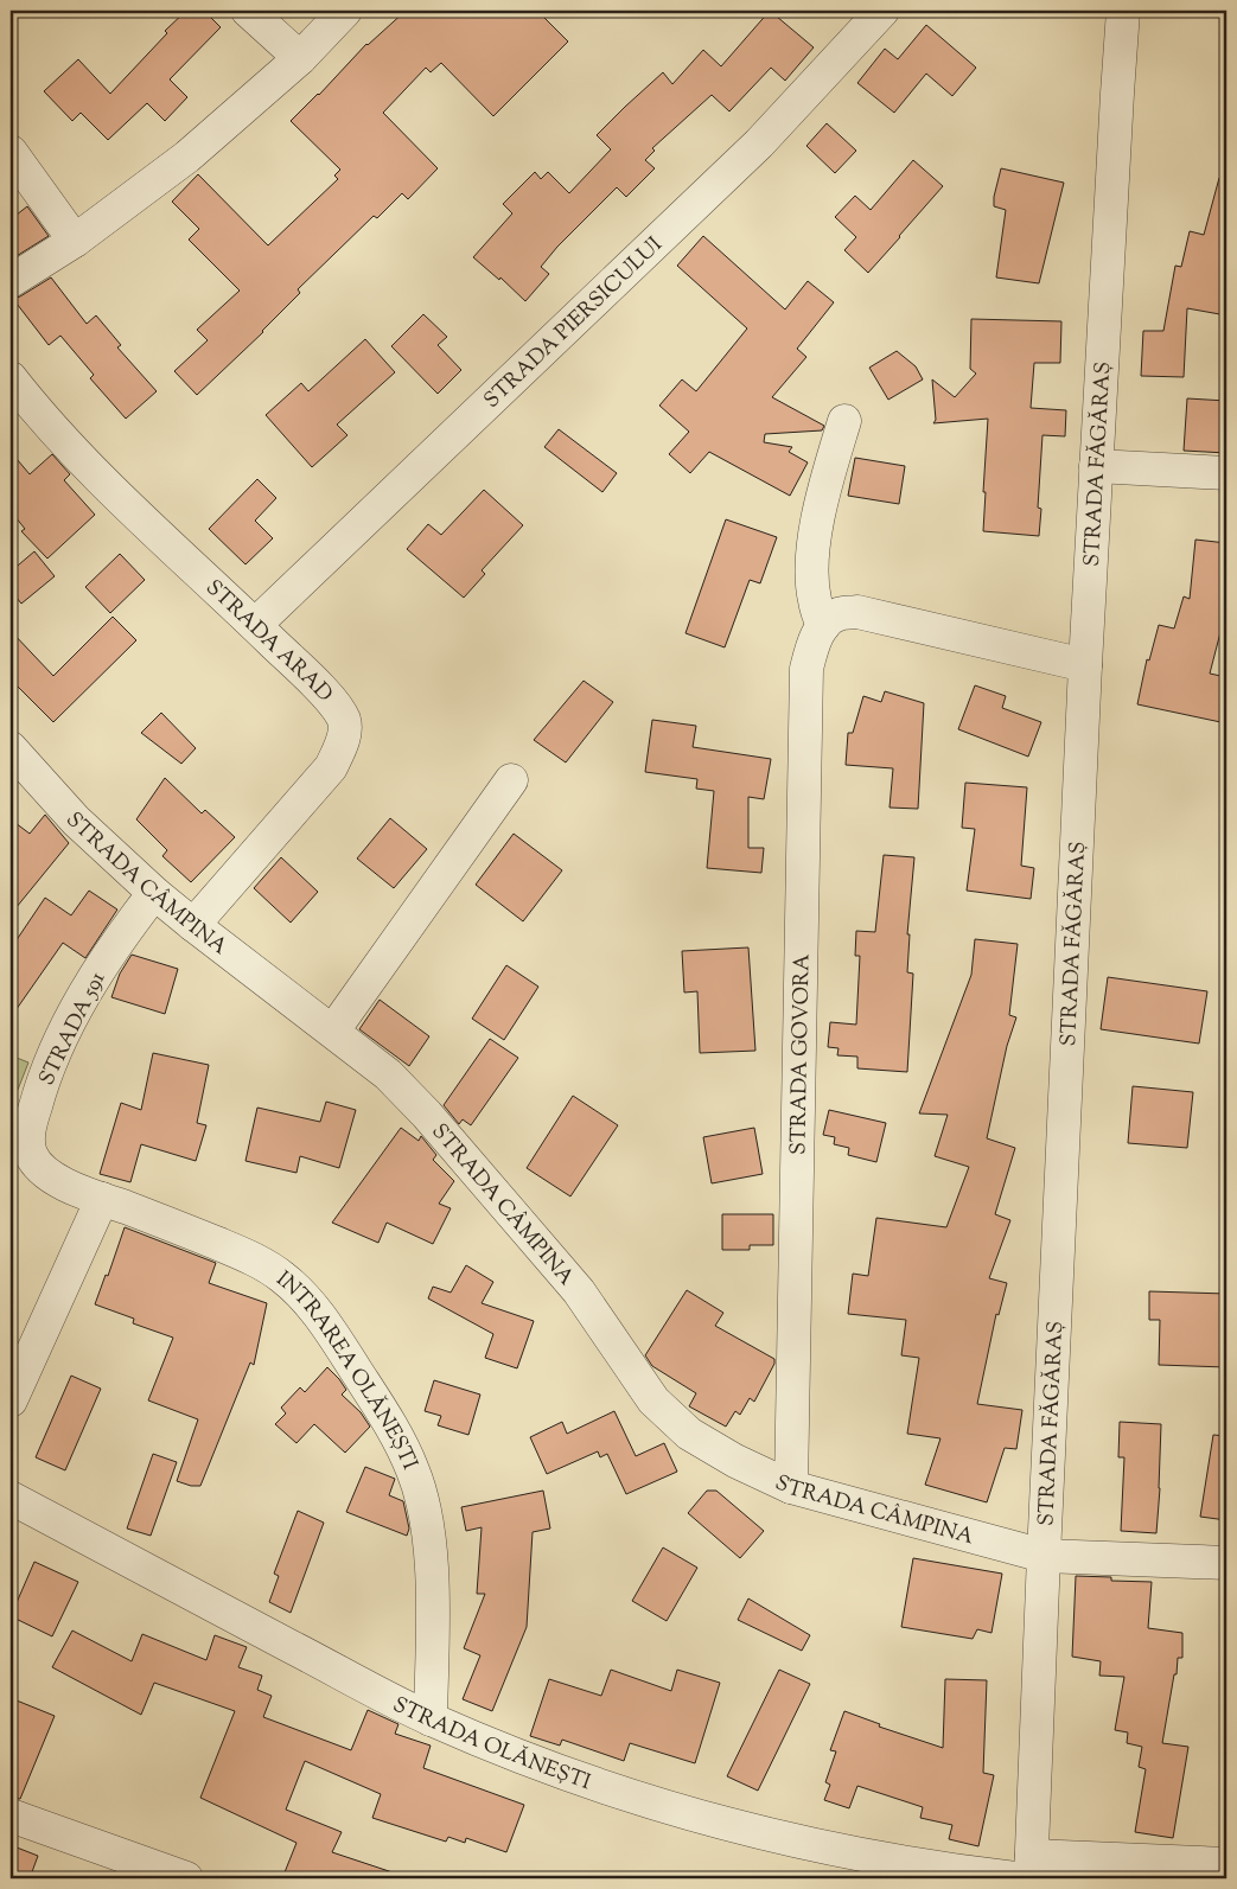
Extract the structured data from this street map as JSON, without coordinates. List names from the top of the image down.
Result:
{
  "streets": {
    "street": [
      "STRADA PIERSICULUI",
      "STRADA FĂGĂRAȘ",
      "STRADA ARAD",
      "STRADA CÂMPINA",
      "STRADA 591",
      "STRADA GOVORA",
      "INTRAREA OLĂNEȘTI",
      "STRADA OLĂNEȘTI"
    ]
  },
  "crossings": [
    ["STRADA PIERSICULUI", "STRADA ARAD"],
    ["STRADA FĂGĂRAȘ", "STRADA CÂMPINA"],
    ["STRADA FĂGĂRAȘ", "STRADA OLĂNEȘTI"],
    ["STRADA ARAD", "STRADA CÂMPINA"],
    ["STRADA CÂMPINA", "STRADA 591"],
    ["STRADA CÂMPINA", "STRADA GOVORA"],
    ["STRADA 591", "INTRAREA OLĂNEȘTI"],
    ["INTRAREA OLĂNEȘTI", "STRADA OLĂNEȘTI"]
  ]
}
